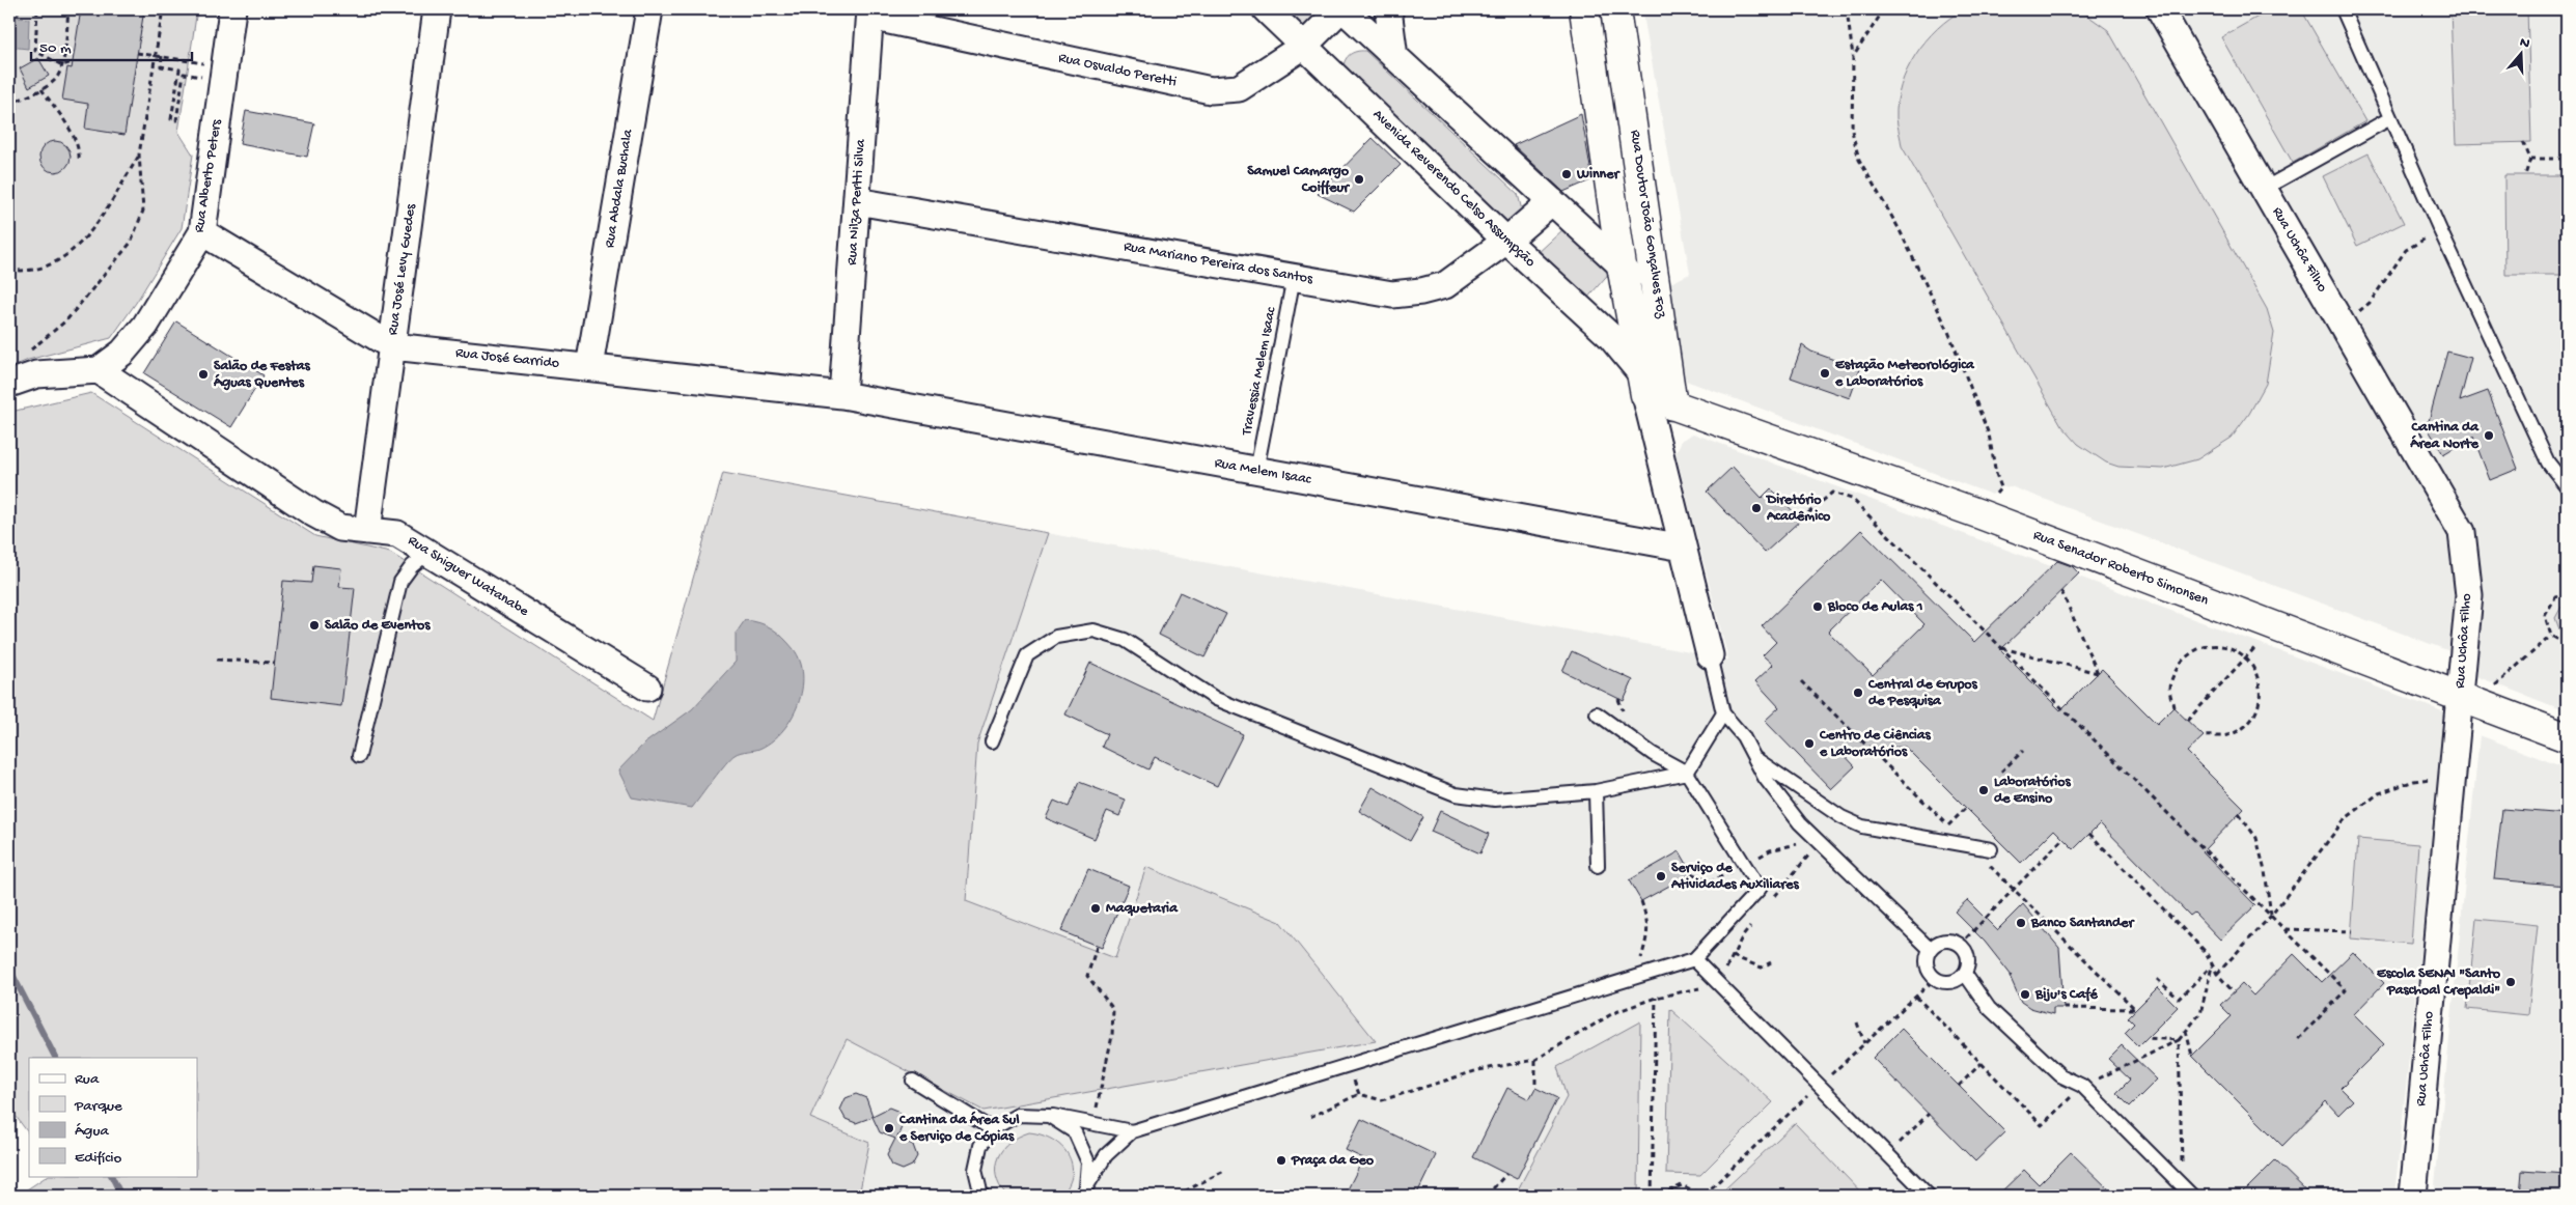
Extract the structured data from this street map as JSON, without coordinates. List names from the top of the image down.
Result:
{
  "streets": {
    "street": [
      "Rua Osvaldo Peretti",
      "Rua Alberto Peters",
      "Rua Abdala Buchala",
      "Avenida Reverendo Celso Assumpção",
      "Rua Nilza Pertti Silva",
      "Rua Doutor João Gonçalves Foz",
      "Rua Uchôa Filho",
      "Rua Mariano Pereira dos Santos",
      "Rua José Levy Guedes",
      "Rua José Garrido",
      "Rua Melem Isaac",
      "Rua Senador Roberto Simonsen",
      "Rua Shiguer Watanabe"
    ],
    "lane": ["Travessia Melem Isaac"]
  },
  "crossings": [
    ["Rua Osvaldo Peretti", "Avenida Reverendo Celso Assumpção"],
    ["Rua Osvaldo Peretti", "Rua Nilza Pertti Silva"],
    ["Rua Alberto Peters", "Rua José Garrido"],
    ["Rua Alberto Peters", "Rua Shiguer Watanabe"],
    ["Rua Abdala Buchala", "Rua José Garrido"],
    ["Avenida Reverendo Celso Assumpção", "Rua Doutor João Gonçalves Foz"],
    ["Avenida Reverendo Celso Assumpção", "Rua Mariano Pereira dos Santos"],
    ["Avenida Reverendo Celso Assumpção", "Rua Senador Roberto Simonsen"],
    ["Rua Nilza Pertti Silva", "Rua Mariano Pereira dos Santos"],
    ["Rua Nilza Pertti Silva", "Rua José Garrido"],
    ["Rua Nilza Pertti Silva", "Rua Melem Isaac"],
    ["Rua Doutor João Gonçalves Foz", "Rua Melem Isaac"],
    ["Rua Doutor João Gonçalves Foz", "Rua Senador Roberto Simonsen"],
    ["Rua Uchôa Filho", "Rua Senador Roberto Simonsen"],
    ["Rua Mariano Pereira dos Santos", "Travessia Melem Isaac"],
    ["Rua José Levy Guedes", "Rua José Garrido"],
    ["Rua José Levy Guedes", "Rua Shiguer Watanabe"],
    ["Rua José Garrido", "Rua Melem Isaac"],
    ["Travessia Melem Isaac", "Rua Melem Isaac"]
  ],
  "places": [
    "Winner",
    "Samuel Camargo Coiffeur",
    "Estação Meteorológica e Laboratórios",
    "Salão de Festas Águas Quentes",
    "Cantina da Área Norte",
    "Diretório Acadêmico",
    "Bloco de Aulas 1",
    "Salão de Eventos",
    "Central de Grupos de Pesquisa",
    "Centro de Ciências e Laboratórios",
    "Laboratórios de Ensino",
    "Serviço de Atividades Auxiliares",
    "Maquetaria",
    "Banco Santander",
    "Escola SENAI \"Santo Paschoal Crepaldi\"",
    "Biju's Café",
    "Cantina da Área Sul e Serviço de Cópias",
    "Praça da Geo"
  ],
  "legend": [
    "Rua",
    "Parque",
    "Água",
    "Edifício"
  ],
  "scale_bar": "50 m",
  "north": "top"
}
